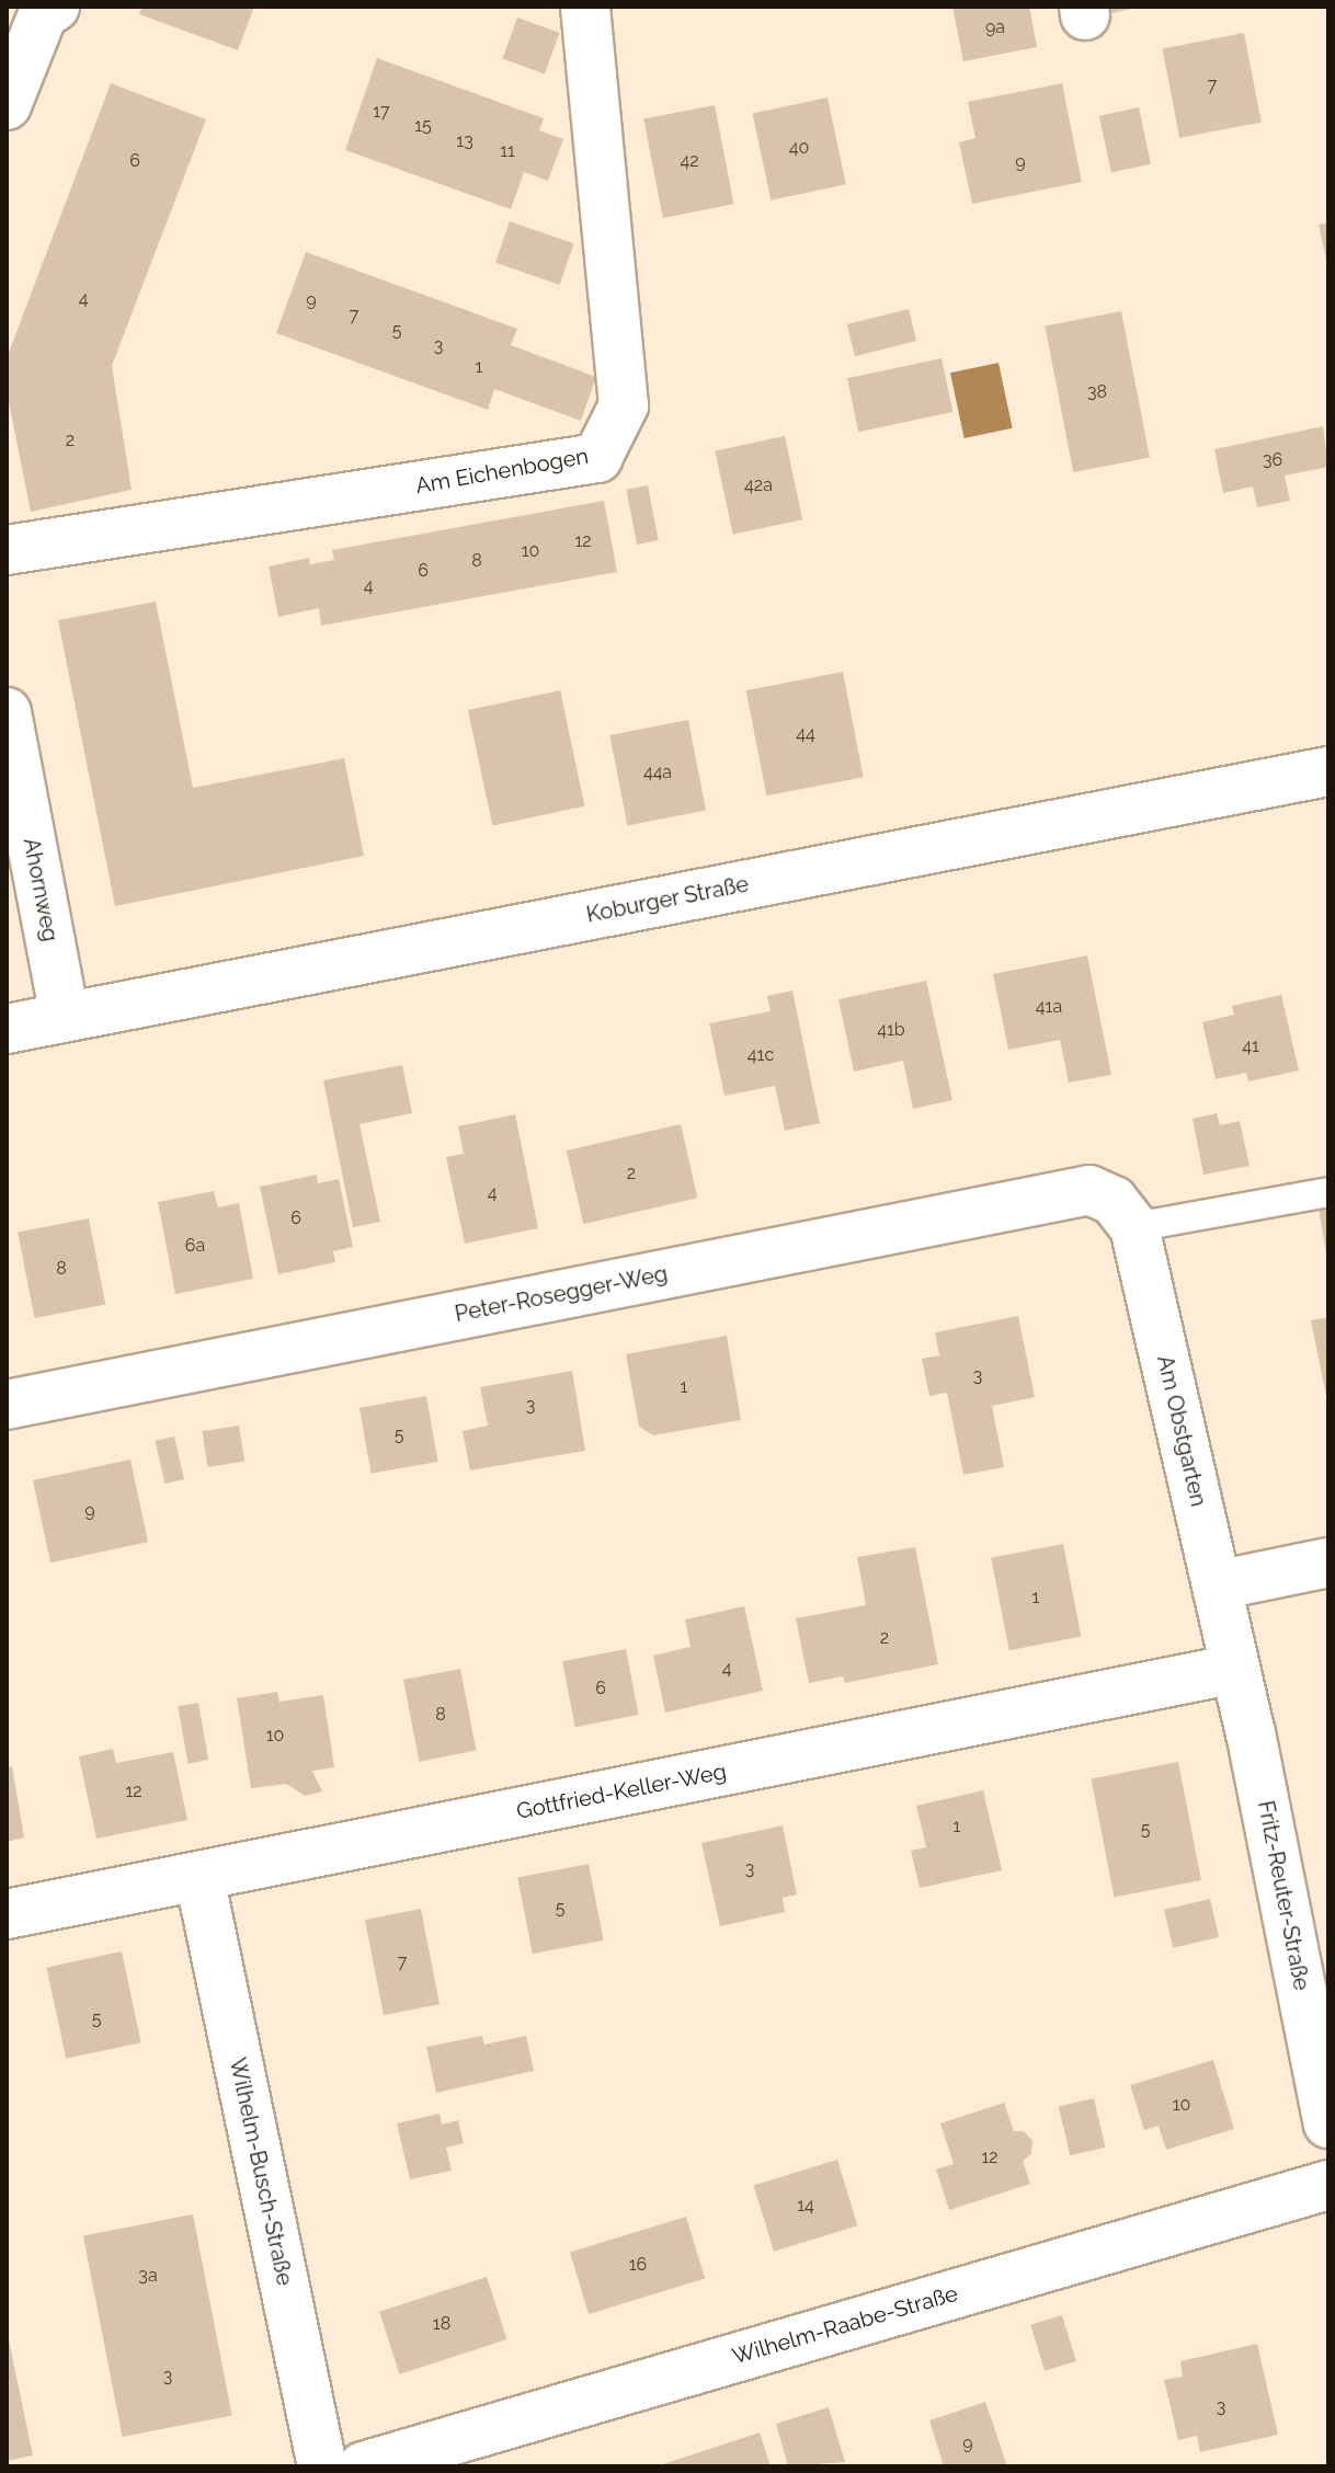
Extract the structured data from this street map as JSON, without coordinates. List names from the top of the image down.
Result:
{
  "streets": {
    "street": [
      "Am Eichenbogen",
      "Ahornweg",
      "Koburger Straße",
      "Peter-Rosegger-Weg",
      "Am Obstgarten",
      "Gottfried-Keller-Weg",
      "Fritz-Reuter-Straße",
      "Wilhelm-Busch-Straße",
      "Wilhelm-Raabe-Straße"
    ]
  },
  "crossings": [
    ["Ahornweg", "Koburger Straße"],
    ["Peter-Rosegger-Weg", "Am Obstgarten"],
    ["Am Obstgarten", "Gottfried-Keller-Weg"],
    ["Am Obstgarten", "Fritz-Reuter-Straße"],
    ["Gottfried-Keller-Weg", "Fritz-Reuter-Straße"],
    ["Gottfried-Keller-Weg", "Wilhelm-Busch-Straße"]
  ],
  "house_numbers": [
    "9a",
    "7",
    "17",
    "15",
    "13",
    "40",
    "11",
    "6",
    "42",
    "9",
    "4",
    "9",
    "7",
    "5",
    "3",
    "1",
    "38",
    "2",
    "36",
    "42a",
    "12",
    "10",
    "8",
    "6",
    "4",
    "44",
    "44a",
    "41a",
    "41b",
    "41",
    "41c",
    "2",
    "4",
    "6",
    "6a",
    "8",
    "3",
    "1",
    "3",
    "5",
    "9",
    "1",
    "2",
    "4",
    "6",
    "8",
    "10",
    "12",
    "1",
    "5",
    "3",
    "5",
    "7",
    "5",
    "10",
    "12",
    "14",
    "16",
    "3a",
    "18",
    "3",
    "3",
    "9"
  ]
}
